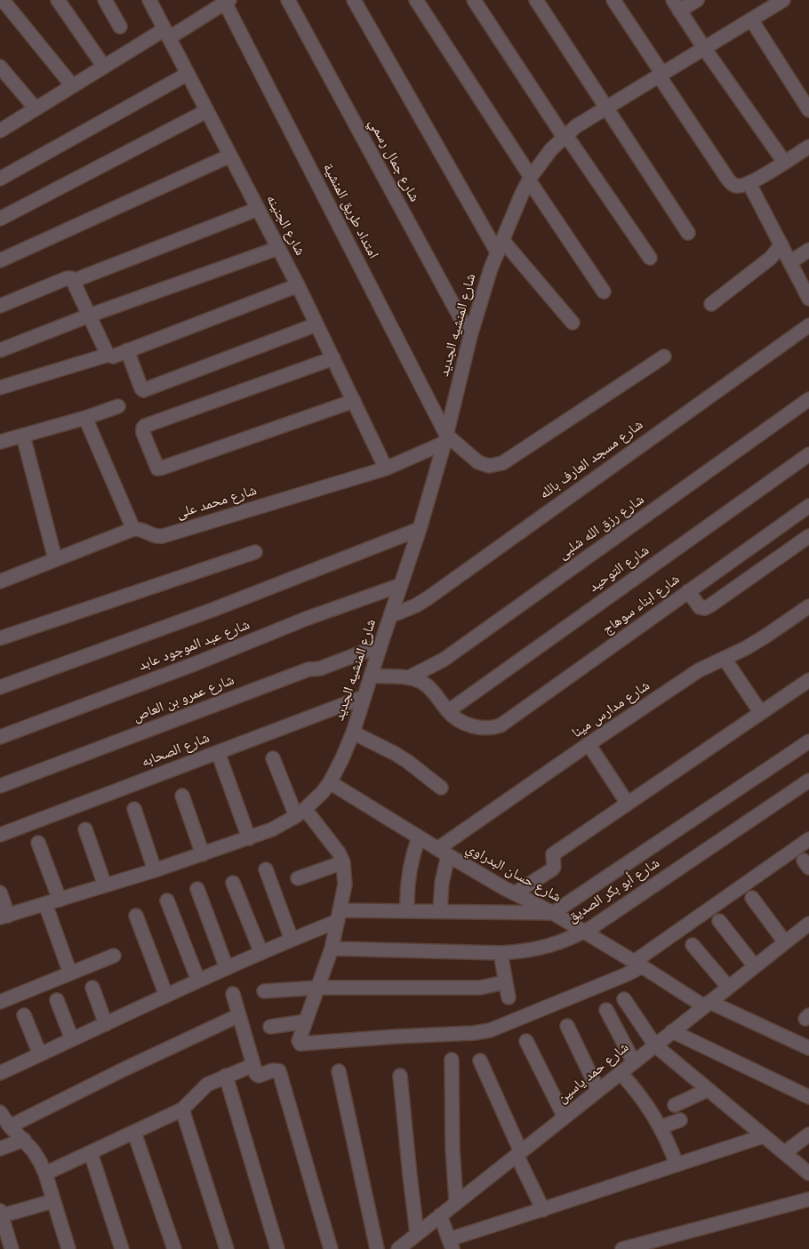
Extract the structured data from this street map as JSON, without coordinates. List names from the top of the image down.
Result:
{
  "streets": {
    "street": [
      "شارع جمال رسمي",
      "امتداد طريق المنشية",
      "شارع الجنينه",
      "شارع المنشيه الجديد",
      "شارع مسجد العارف بالله",
      "شارع محمد على",
      "شارع رزق الله شلبى",
      "شارع التوحيد",
      "شارع ابناء سوهاج",
      "شارع عبد الموجود عابد",
      "شارع عمرو بن العاص",
      "شارع مدارس مينا",
      "شارع الصحابه",
      "شارع حسان البدراوي",
      "شارع أبو بكر الصديق",
      "شارع حمد ياسين"
    ]
  },
  "crossings": [
    ["شارع جمال رسمي", "شارع المنشيه الجديد"],
    ["امتداد طريق المنشية", "شارع المنشيه الجديد"],
    ["امتداد طريق المنشية", "شارع محمد على"],
    ["شارع الجنينه", "شارع محمد على"],
    ["شارع المنشيه الجديد", "شارع مسجد العارف بالله"],
    ["شارع المنشيه الجديد", "شارع محمد على"],
    ["شارع المنشيه الجديد", "شارع عبد الموجود عابد"],
    ["شارع المنشيه الجديد", "شارع عمرو بن العاص"],
    ["شارع المنشيه الجديد", "شارع الصحابه"],
    ["شارع المنشيه الجديد", "شارع حسان البدراوي"],
    ["شارع التوحيد", "شارع ابناء سوهاج"],
    ["شارع مدارس مينا", "شارع حسان البدراوي"],
    ["شارع حسان البدراوي", "شارع أبو بكر الصديق"],
    ["شارع حسان البدراوي", "شارع حمد ياسين"]
  ]
}
